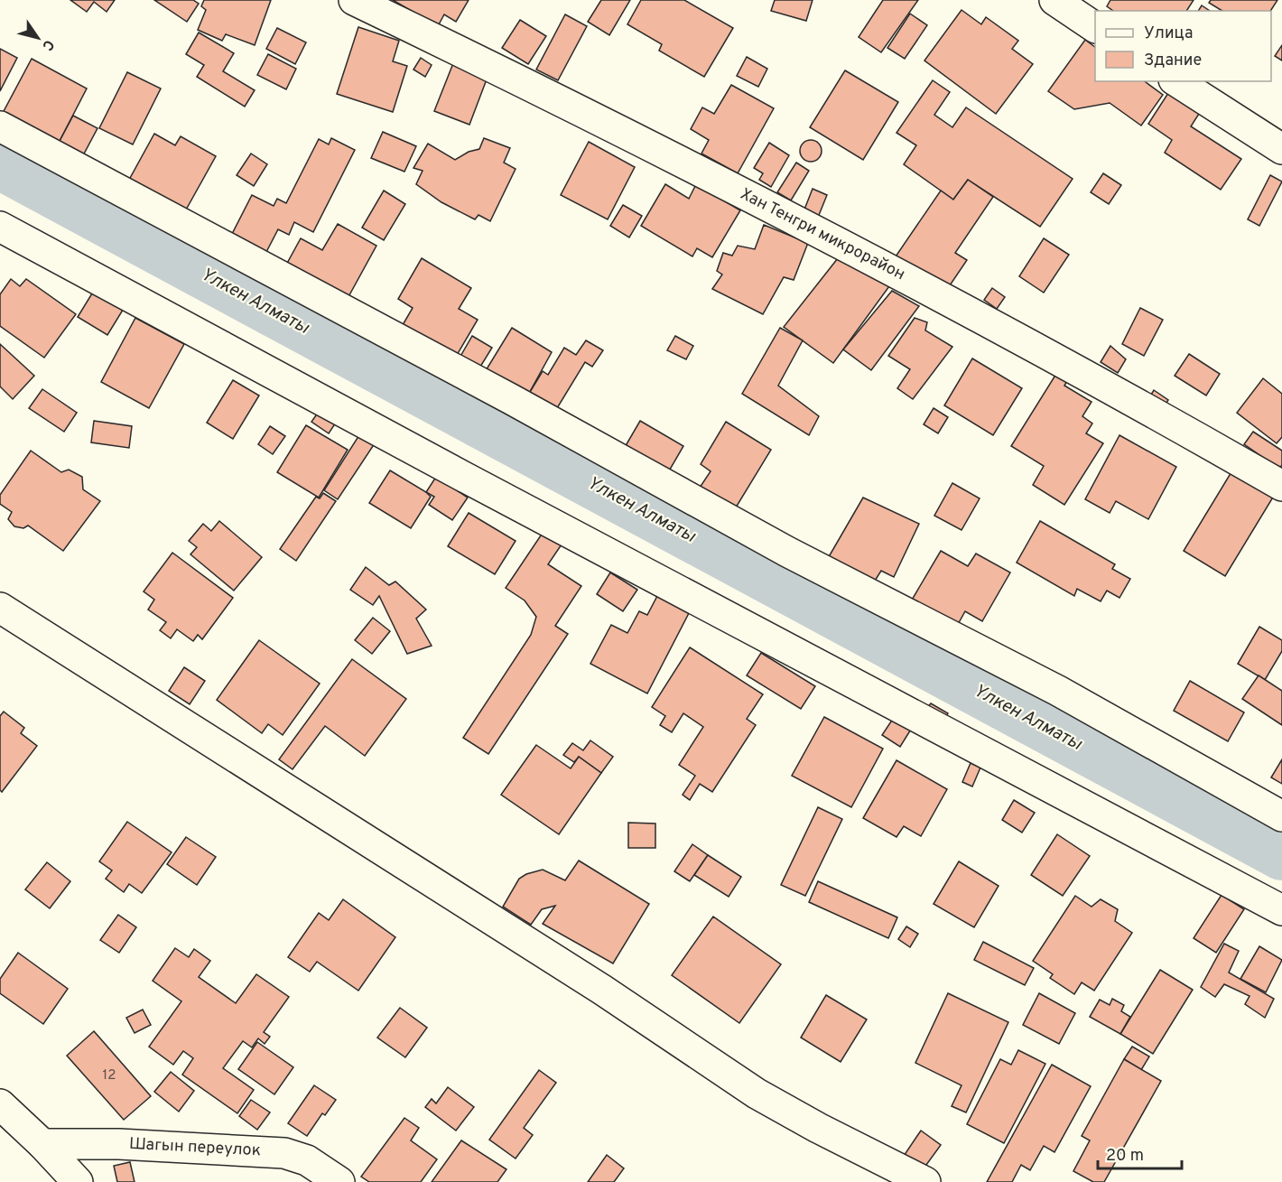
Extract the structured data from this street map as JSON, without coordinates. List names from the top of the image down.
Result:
{
  "streets": {
    "street": ["Хан Тенгри микрорайон", "Шагын переулок"]
  },
  "water": ["Үлкен Алматы"],
  "house_numbers": ["12"],
  "legend": ["Улица", "Здание"],
  "scale_bar": "20 m",
  "north": "bottom right"
}
